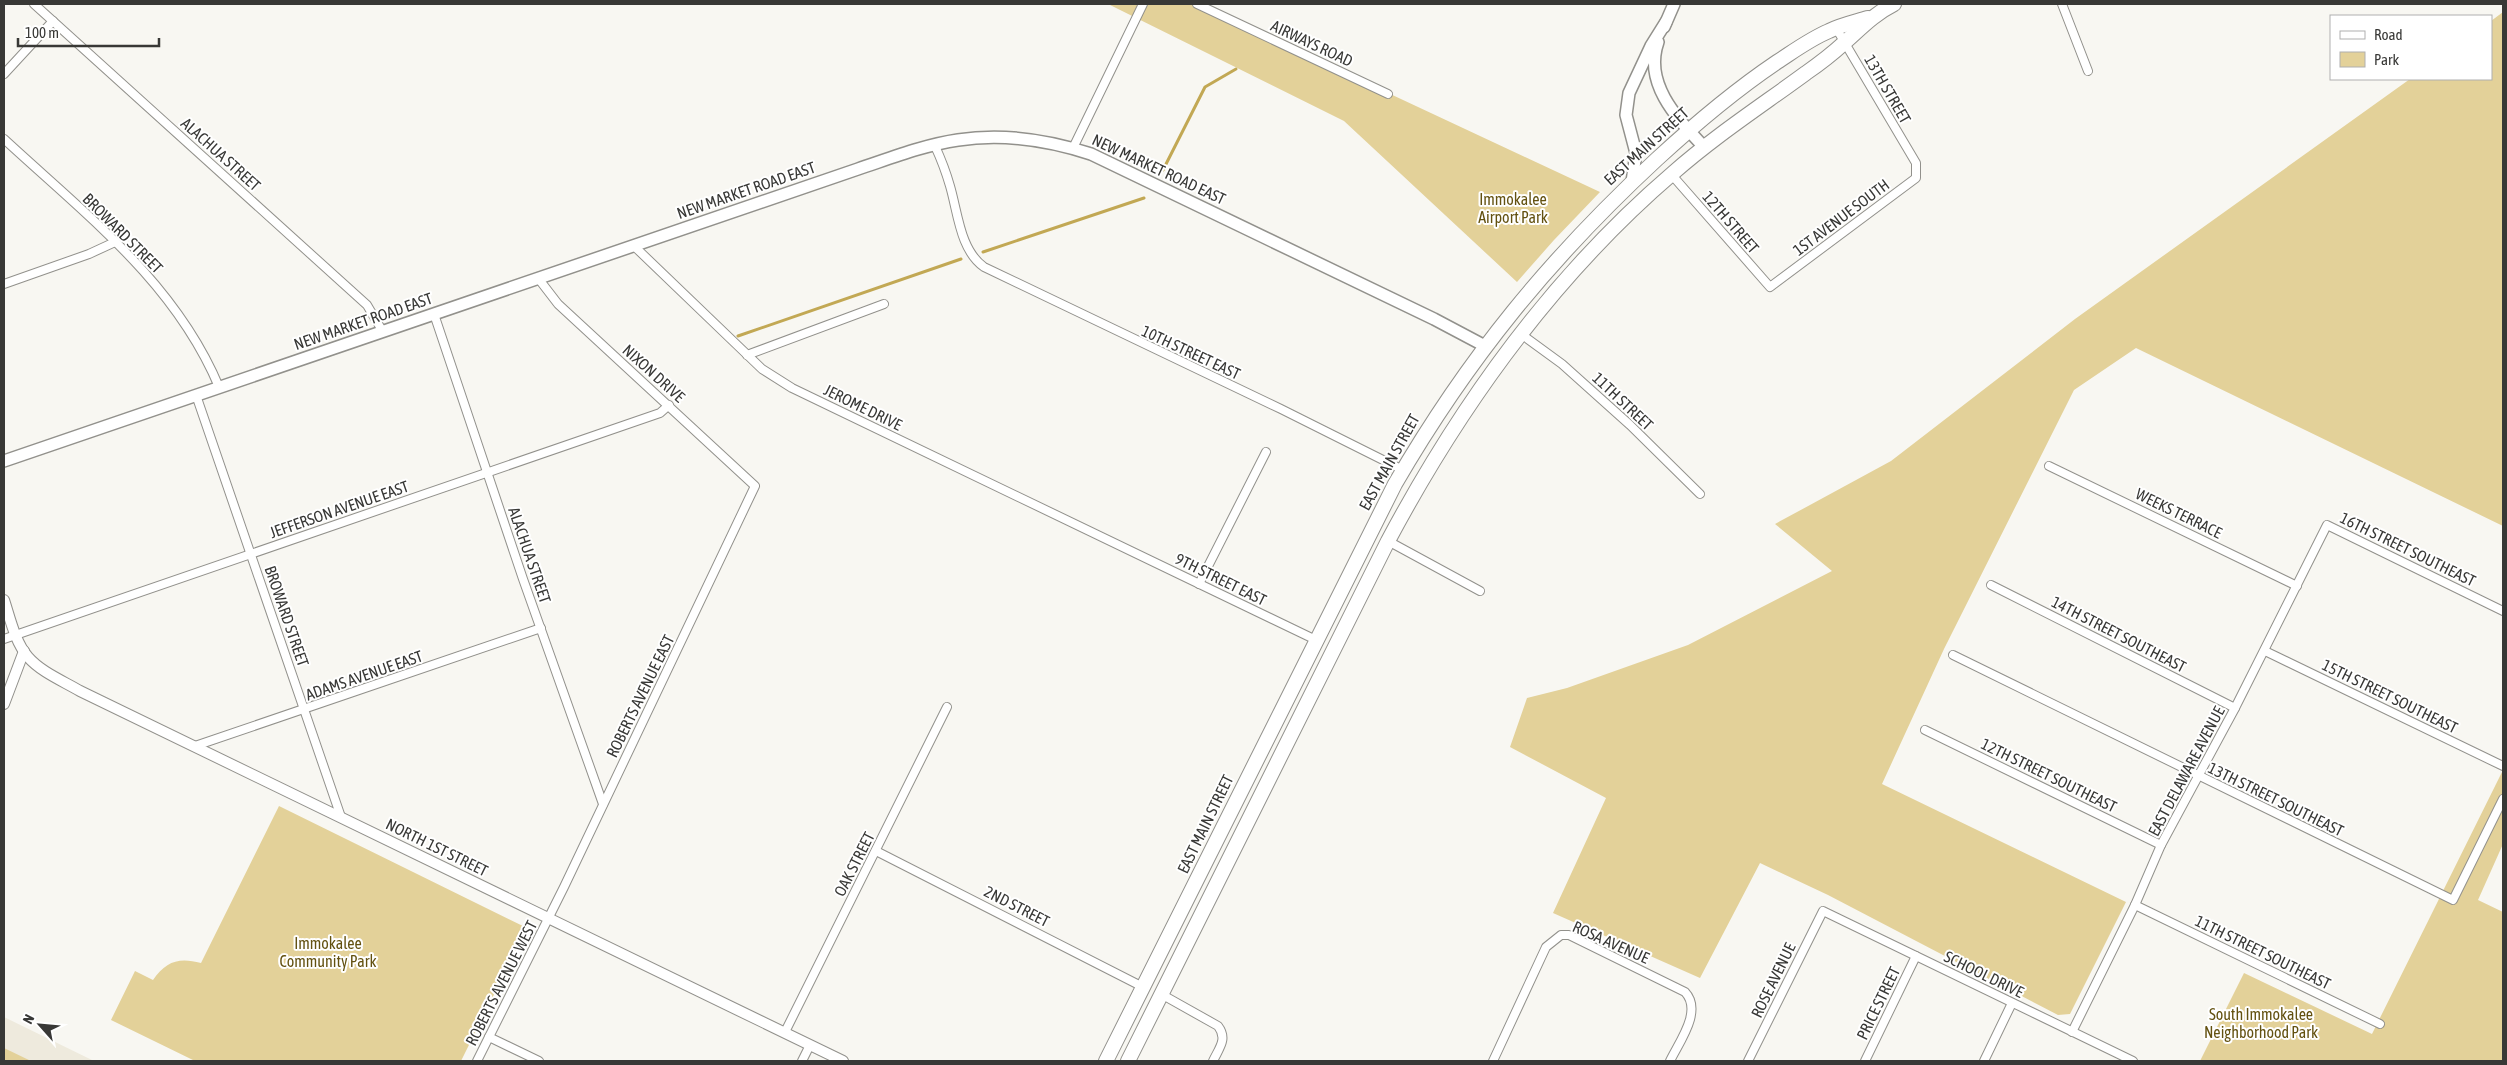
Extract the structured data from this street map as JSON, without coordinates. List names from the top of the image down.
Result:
{
  "streets": {
    "highway": ["EAST MAIN STREET"],
    "main road": ["NEW MARKET ROAD EAST"],
    "street": [
      "AIRWAYS ROAD",
      "13TH STREET",
      "ALACHUA STREET",
      "1ST AVENUE SOUTH",
      "12TH STREET",
      "BROWARD STREET",
      "10TH STREET EAST",
      "NIXON DRIVE",
      "11TH STREET",
      "JEROME DRIVE",
      "JEFFERSON AVENUE EAST",
      "WEEKS TERRACE",
      "16TH STREET SOUTHEAST",
      "9TH STREET EAST",
      "14TH STREET SOUTHEAST",
      "ADAMS AVENUE EAST",
      "ROBERTS AVENUE EAST",
      "15TH STREET SOUTHEAST",
      "EAST DELAWARE AVENUE",
      "12TH STREET SOUTHEAST",
      "13TH STREET SOUTHEAST",
      "NORTH 1ST STREET",
      "OAK STREET",
      "2ND STREET",
      "ROSA AVENUE",
      "11TH STREET SOUTHEAST",
      "SCHOOL DRIVE",
      "ROSE AVENUE",
      "ROBERTS AVENUE WEST",
      "PRICE STREET"
    ]
  },
  "crossings": [
    ["13TH STREET", "EAST MAIN STREET"],
    ["13TH STREET", "1ST AVENUE SOUTH"],
    ["EAST MAIN STREET", "NEW MARKET ROAD EAST"],
    ["EAST MAIN STREET", "12TH STREET"],
    ["EAST MAIN STREET", "10TH STREET EAST"],
    ["EAST MAIN STREET", "11TH STREET"],
    ["EAST MAIN STREET", "9TH STREET EAST"],
    ["EAST MAIN STREET", "2ND STREET"],
    ["ALACHUA STREET", "NEW MARKET ROAD EAST"],
    ["ALACHUA STREET", "JEFFERSON AVENUE EAST"],
    ["ALACHUA STREET", "ADAMS AVENUE EAST"],
    ["ALACHUA STREET", "ROBERTS AVENUE EAST"],
    ["NEW MARKET ROAD EAST", "BROWARD STREET"],
    ["NEW MARKET ROAD EAST", "10TH STREET EAST"],
    ["NEW MARKET ROAD EAST", "NIXON DRIVE"],
    ["NEW MARKET ROAD EAST", "JEROME DRIVE"],
    ["1ST AVENUE SOUTH", "12TH STREET"],
    ["BROWARD STREET", "JEFFERSON AVENUE EAST"],
    ["BROWARD STREET", "ADAMS AVENUE EAST"],
    ["BROWARD STREET", "NORTH 1ST STREET"],
    ["NIXON DRIVE", "JEFFERSON AVENUE EAST"],
    ["NIXON DRIVE", "ROBERTS AVENUE EAST"],
    ["JEROME DRIVE", "9TH STREET EAST"],
    ["WEEKS TERRACE", "EAST DELAWARE AVENUE"],
    ["16TH STREET SOUTHEAST", "EAST DELAWARE AVENUE"],
    ["14TH STREET SOUTHEAST", "EAST DELAWARE AVENUE"],
    ["ADAMS AVENUE EAST", "NORTH 1ST STREET"],
    ["ROBERTS AVENUE EAST", "NORTH 1ST STREET"],
    ["ROBERTS AVENUE EAST", "ROBERTS AVENUE WEST"],
    ["15TH STREET SOUTHEAST", "EAST DELAWARE AVENUE"],
    ["EAST DELAWARE AVENUE", "12TH STREET SOUTHEAST"],
    ["EAST DELAWARE AVENUE", "13TH STREET SOUTHEAST"],
    ["EAST DELAWARE AVENUE", "11TH STREET SOUTHEAST"],
    ["EAST DELAWARE AVENUE", "SCHOOL DRIVE"],
    ["NORTH 1ST STREET", "OAK STREET"],
    ["NORTH 1ST STREET", "ROBERTS AVENUE WEST"],
    ["OAK STREET", "2ND STREET"],
    ["SCHOOL DRIVE", "ROSE AVENUE"],
    ["SCHOOL DRIVE", "PRICE STREET"]
  ],
  "parks": ["Immokalee Airport Park", "Immokalee Community Park", "South Immokalee Neighborhood Park"],
  "legend": ["Road", "Park"],
  "scale_bar": "100 m",
  "north": "top left"
}
